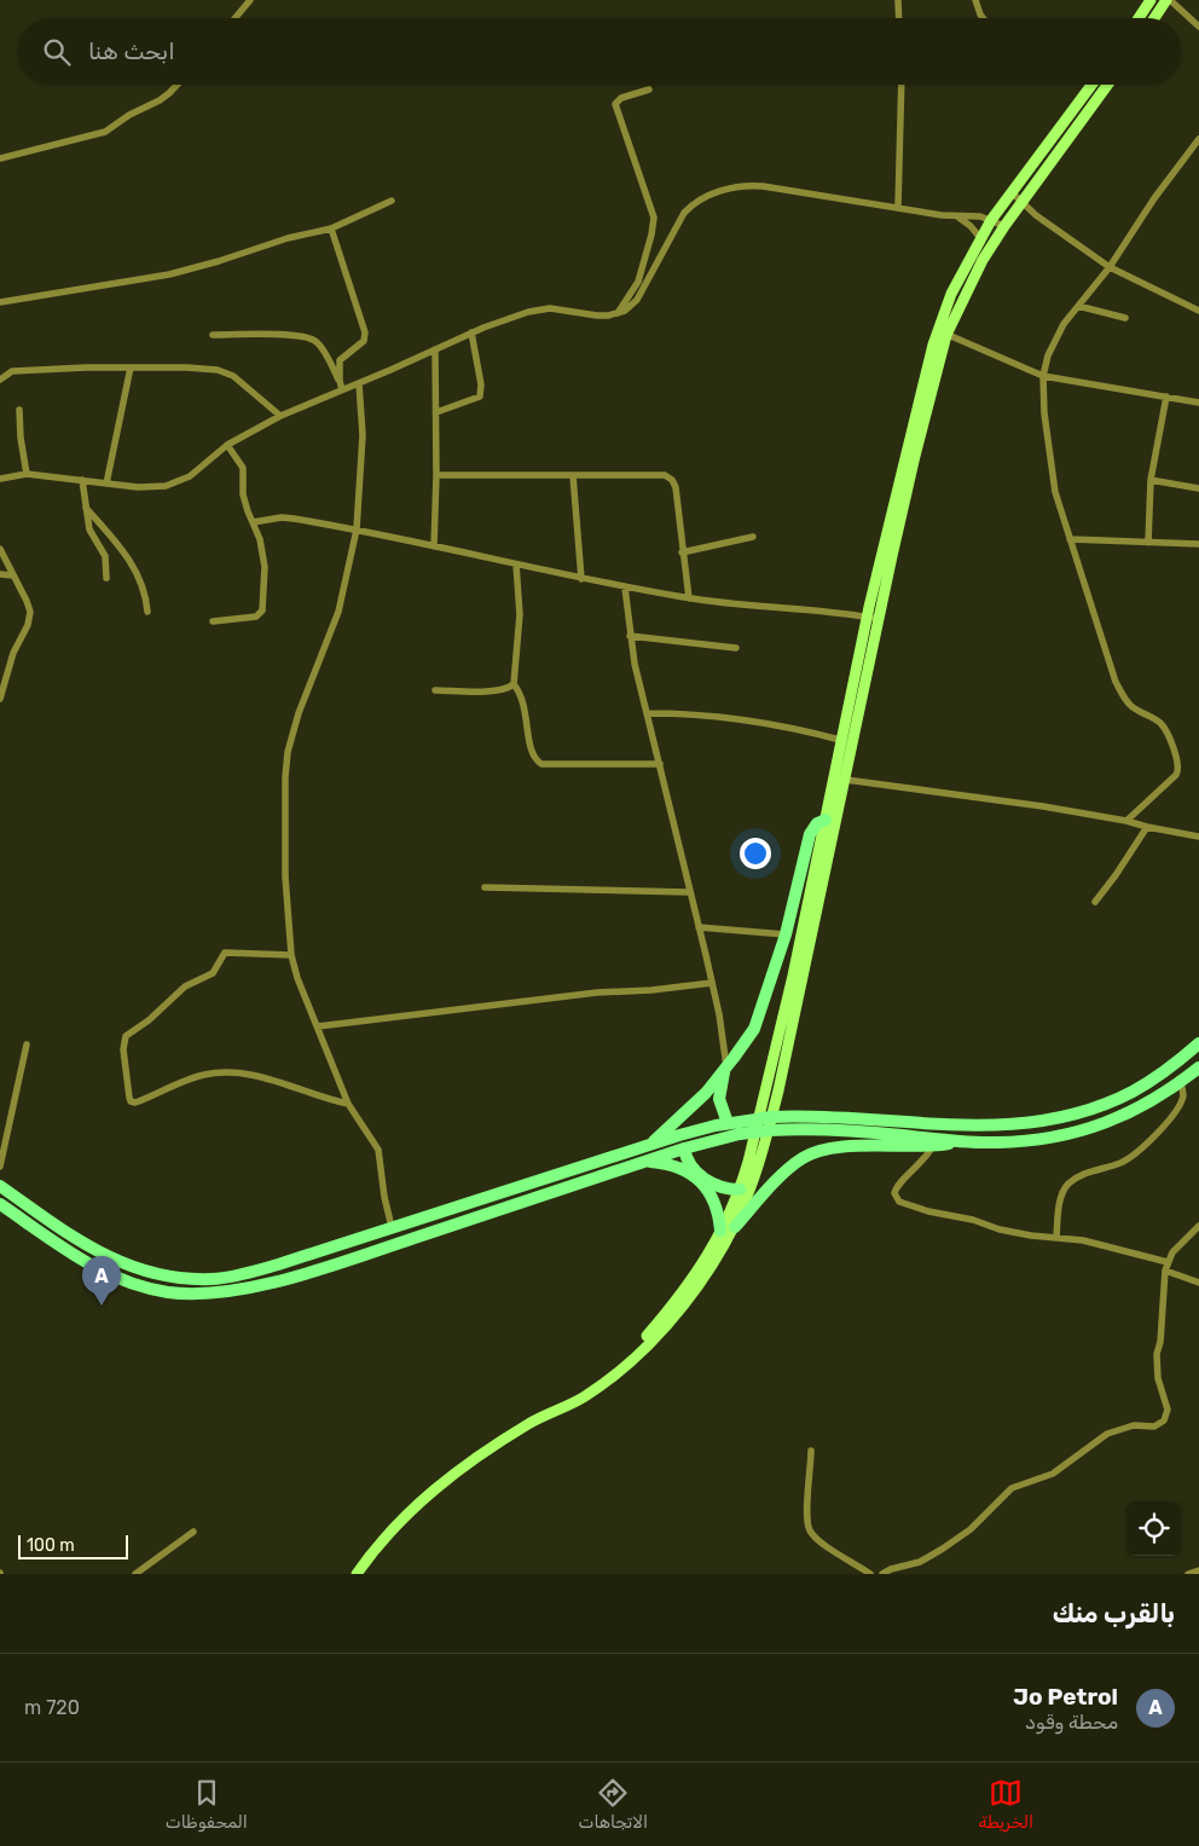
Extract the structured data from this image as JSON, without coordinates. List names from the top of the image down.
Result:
{
  "scale_bar": "100 m",
  "page": {
    "search": "ابحث هنا",
    "pins": "A",
    "scale": "100 m",
    "heading": "بالقرب منك",
    "list": [
      {
        "mark": "A",
        "name": "Jo Petrol",
        "note": "محطة وقود",
        "value": "720 m"
      }
    ],
    "nav": ["الخريطة", "الاتجاهات", "المحفوظات"]
  }
}
